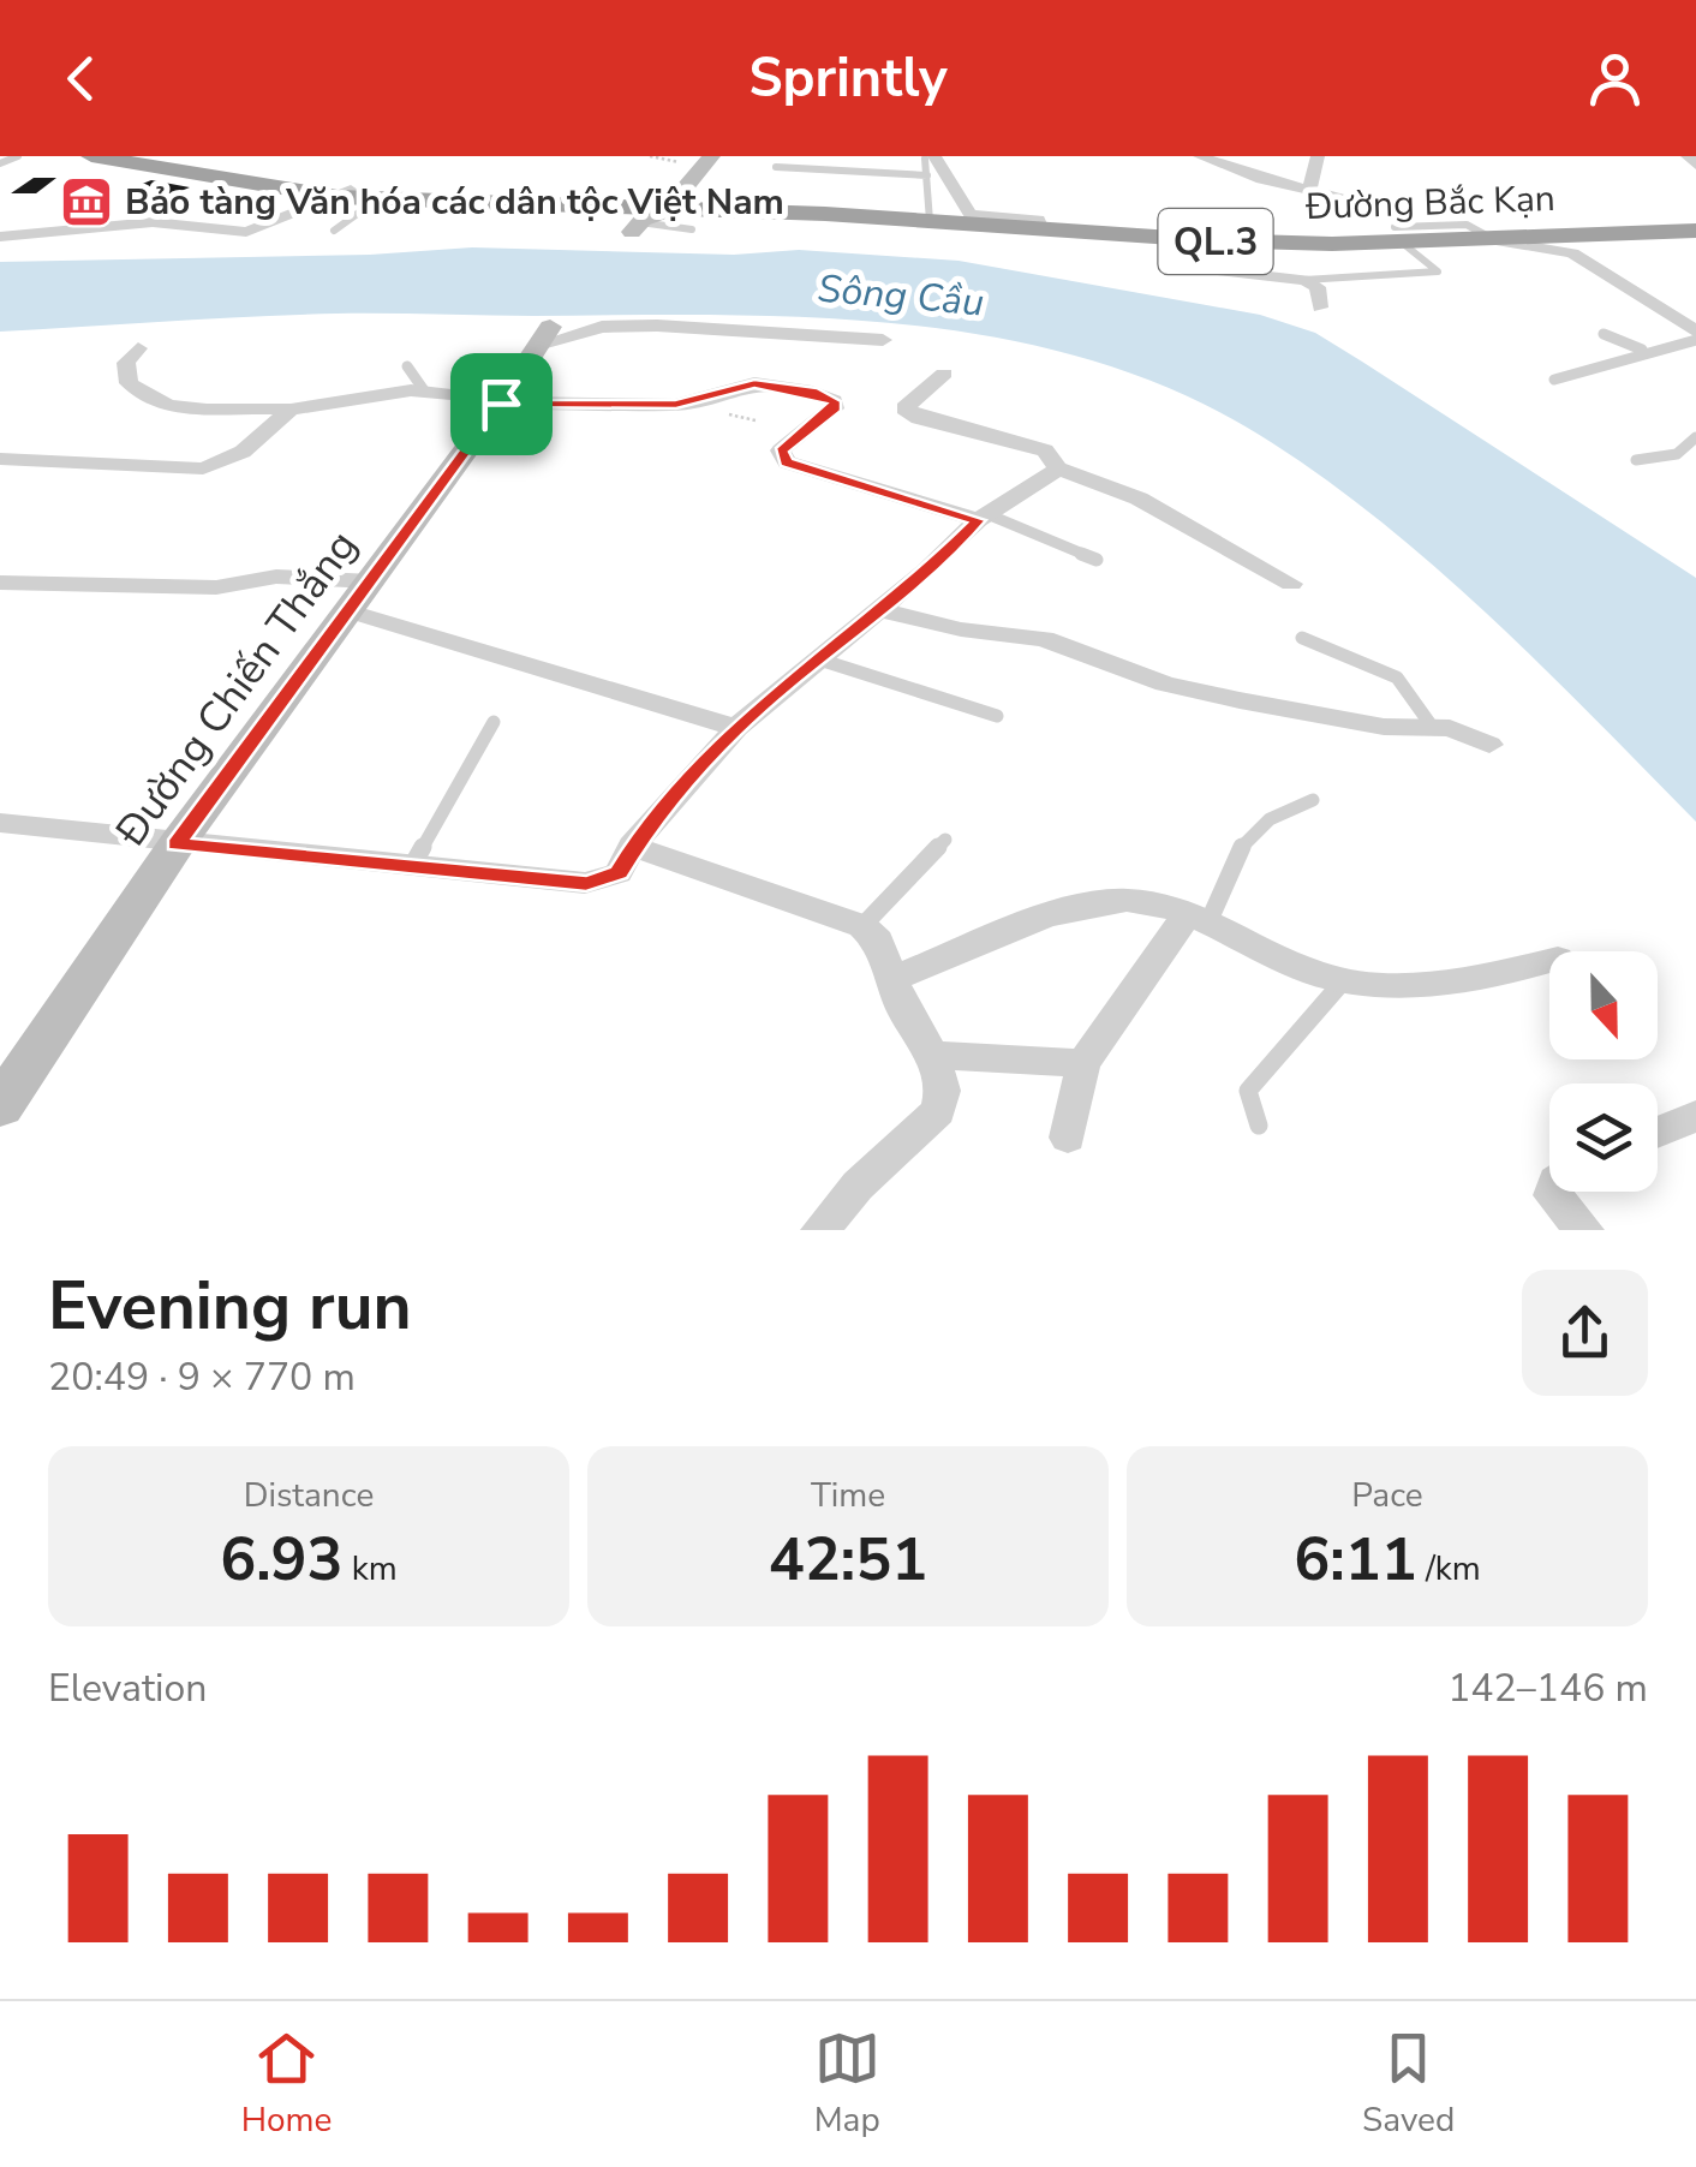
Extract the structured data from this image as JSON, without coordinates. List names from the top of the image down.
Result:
{
  "streets": {
    "highway": ["Đường Bắc Kạn", "QL.3"],
    "main road": ["Đường Chiến Thắng"]
  },
  "water": ["Sông Cầu"],
  "places": {
    "museum": ["Bảo tàng Văn hóa các dân tộc Việt Nam"]
  },
  "north": "bottom",
  "page": {
    "header": "Sprintly",
    "heading": ["Evening run", "20:49 · 9 × 770 m"],
    "stats": [
      ["Distance", "6.93 km"],
      ["Time", "42:51"],
      ["Pace", "6:11 /km"]
    ],
    "chart": ["Elevation", "142–146 m"],
    "tabs": ["Home", "Map", "Saved"]
  }
}
